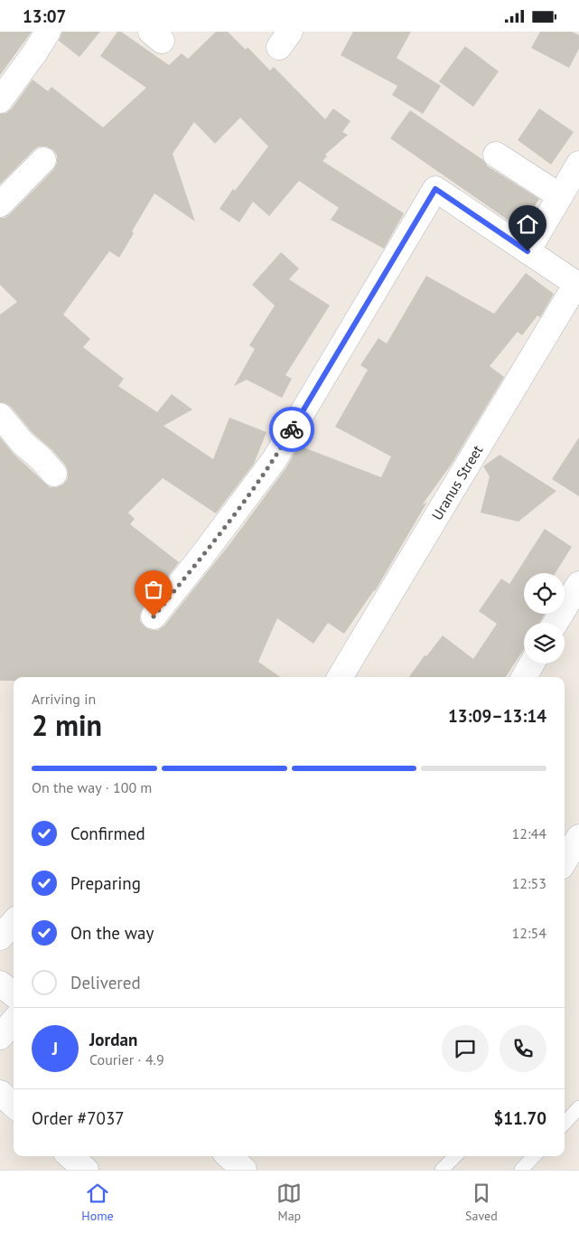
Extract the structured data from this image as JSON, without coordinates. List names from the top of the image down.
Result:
{
  "streets": {
    "street": ["Uranus Street"]
  },
  "page": {
    "status": "13:07",
    "heading": ["2 min", "Arriving in", "13:09–13:14"],
    "panel": [
      "Jordan",
      "Courier · 4.9",
      "Order #7037",
      "$11.70"
    ],
    "bar": "On the way · 100 m",
    "list": [
      ["Confirmed", "12:44"],
      ["Preparing", "12:53"],
      ["On the way", "12:54"],
      "Delivered"
    ],
    "round": "J",
    "tabs": ["Home", "Map", "Saved"]
  }
}
